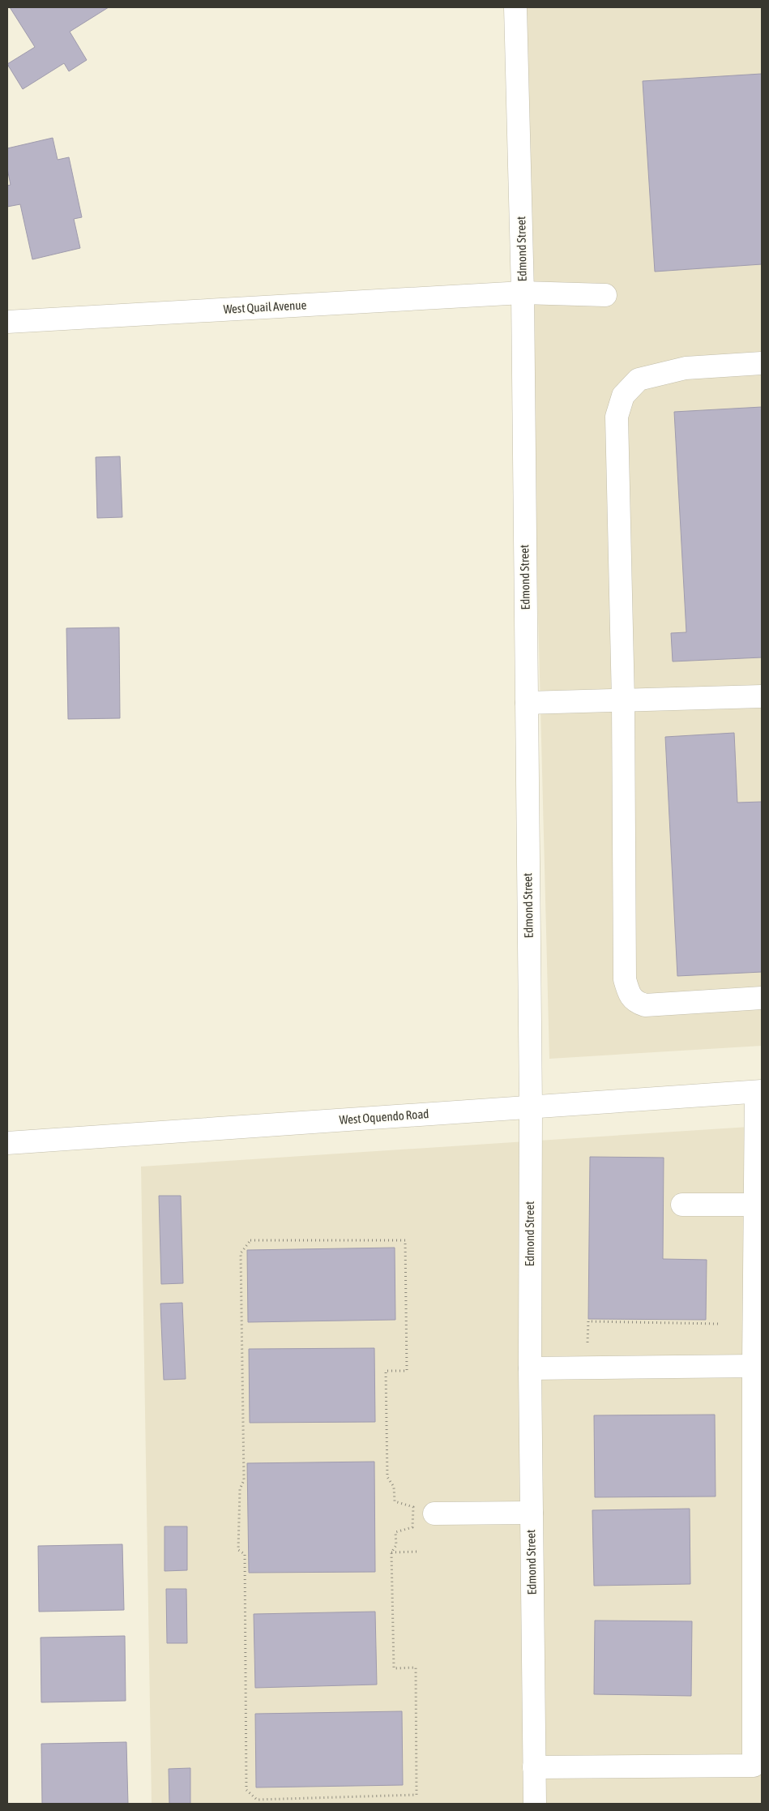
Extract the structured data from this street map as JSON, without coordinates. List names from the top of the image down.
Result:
{
  "streets": {
    "street": ["Edmond Street", "West Quail Avenue", "West Oquendo Road"]
  },
  "crossings": [
    ["Edmond Street", "West Quail Avenue"],
    ["Edmond Street", "West Oquendo Road"]
  ]
}
